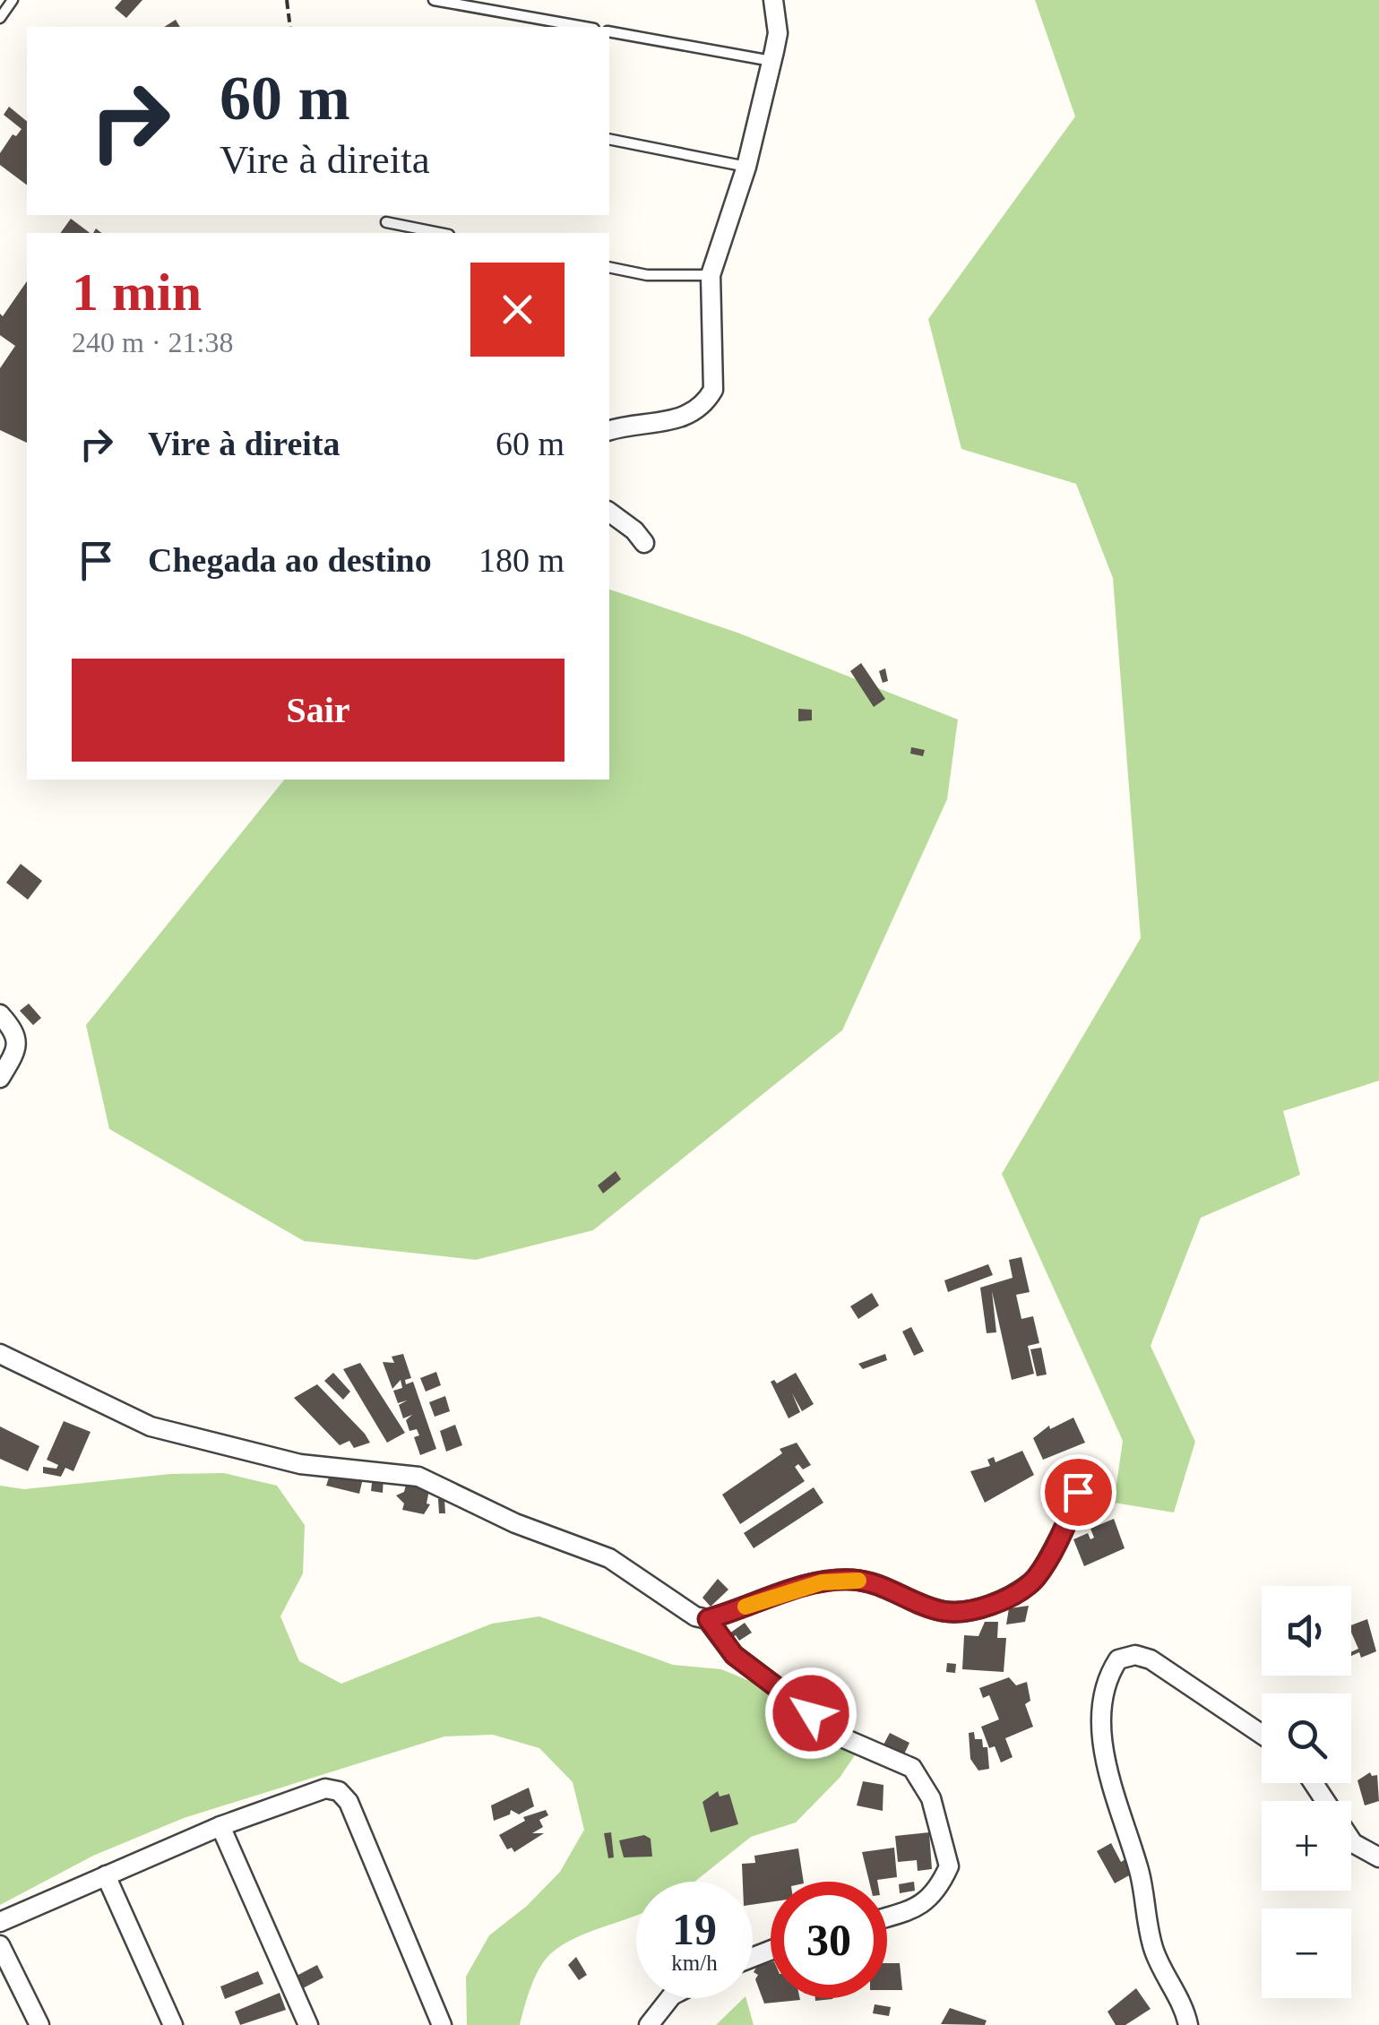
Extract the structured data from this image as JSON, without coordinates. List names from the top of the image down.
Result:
{
  "page": {
    "turn": ["60 m", "Vire à direita"],
    "heading": ["1 min", "240 m · 21:38"],
    "list": [
      {
        "name": "Vire à direita",
        "value": "60 m"
      },
      {
        "name": "Chegada ao destino",
        "value": "180 m"
      }
    ],
    "buttons": "Sair",
    "map_buttons": ["+", "−"],
    "speed": "19 km/h",
    "limit": "30"
  }
}
